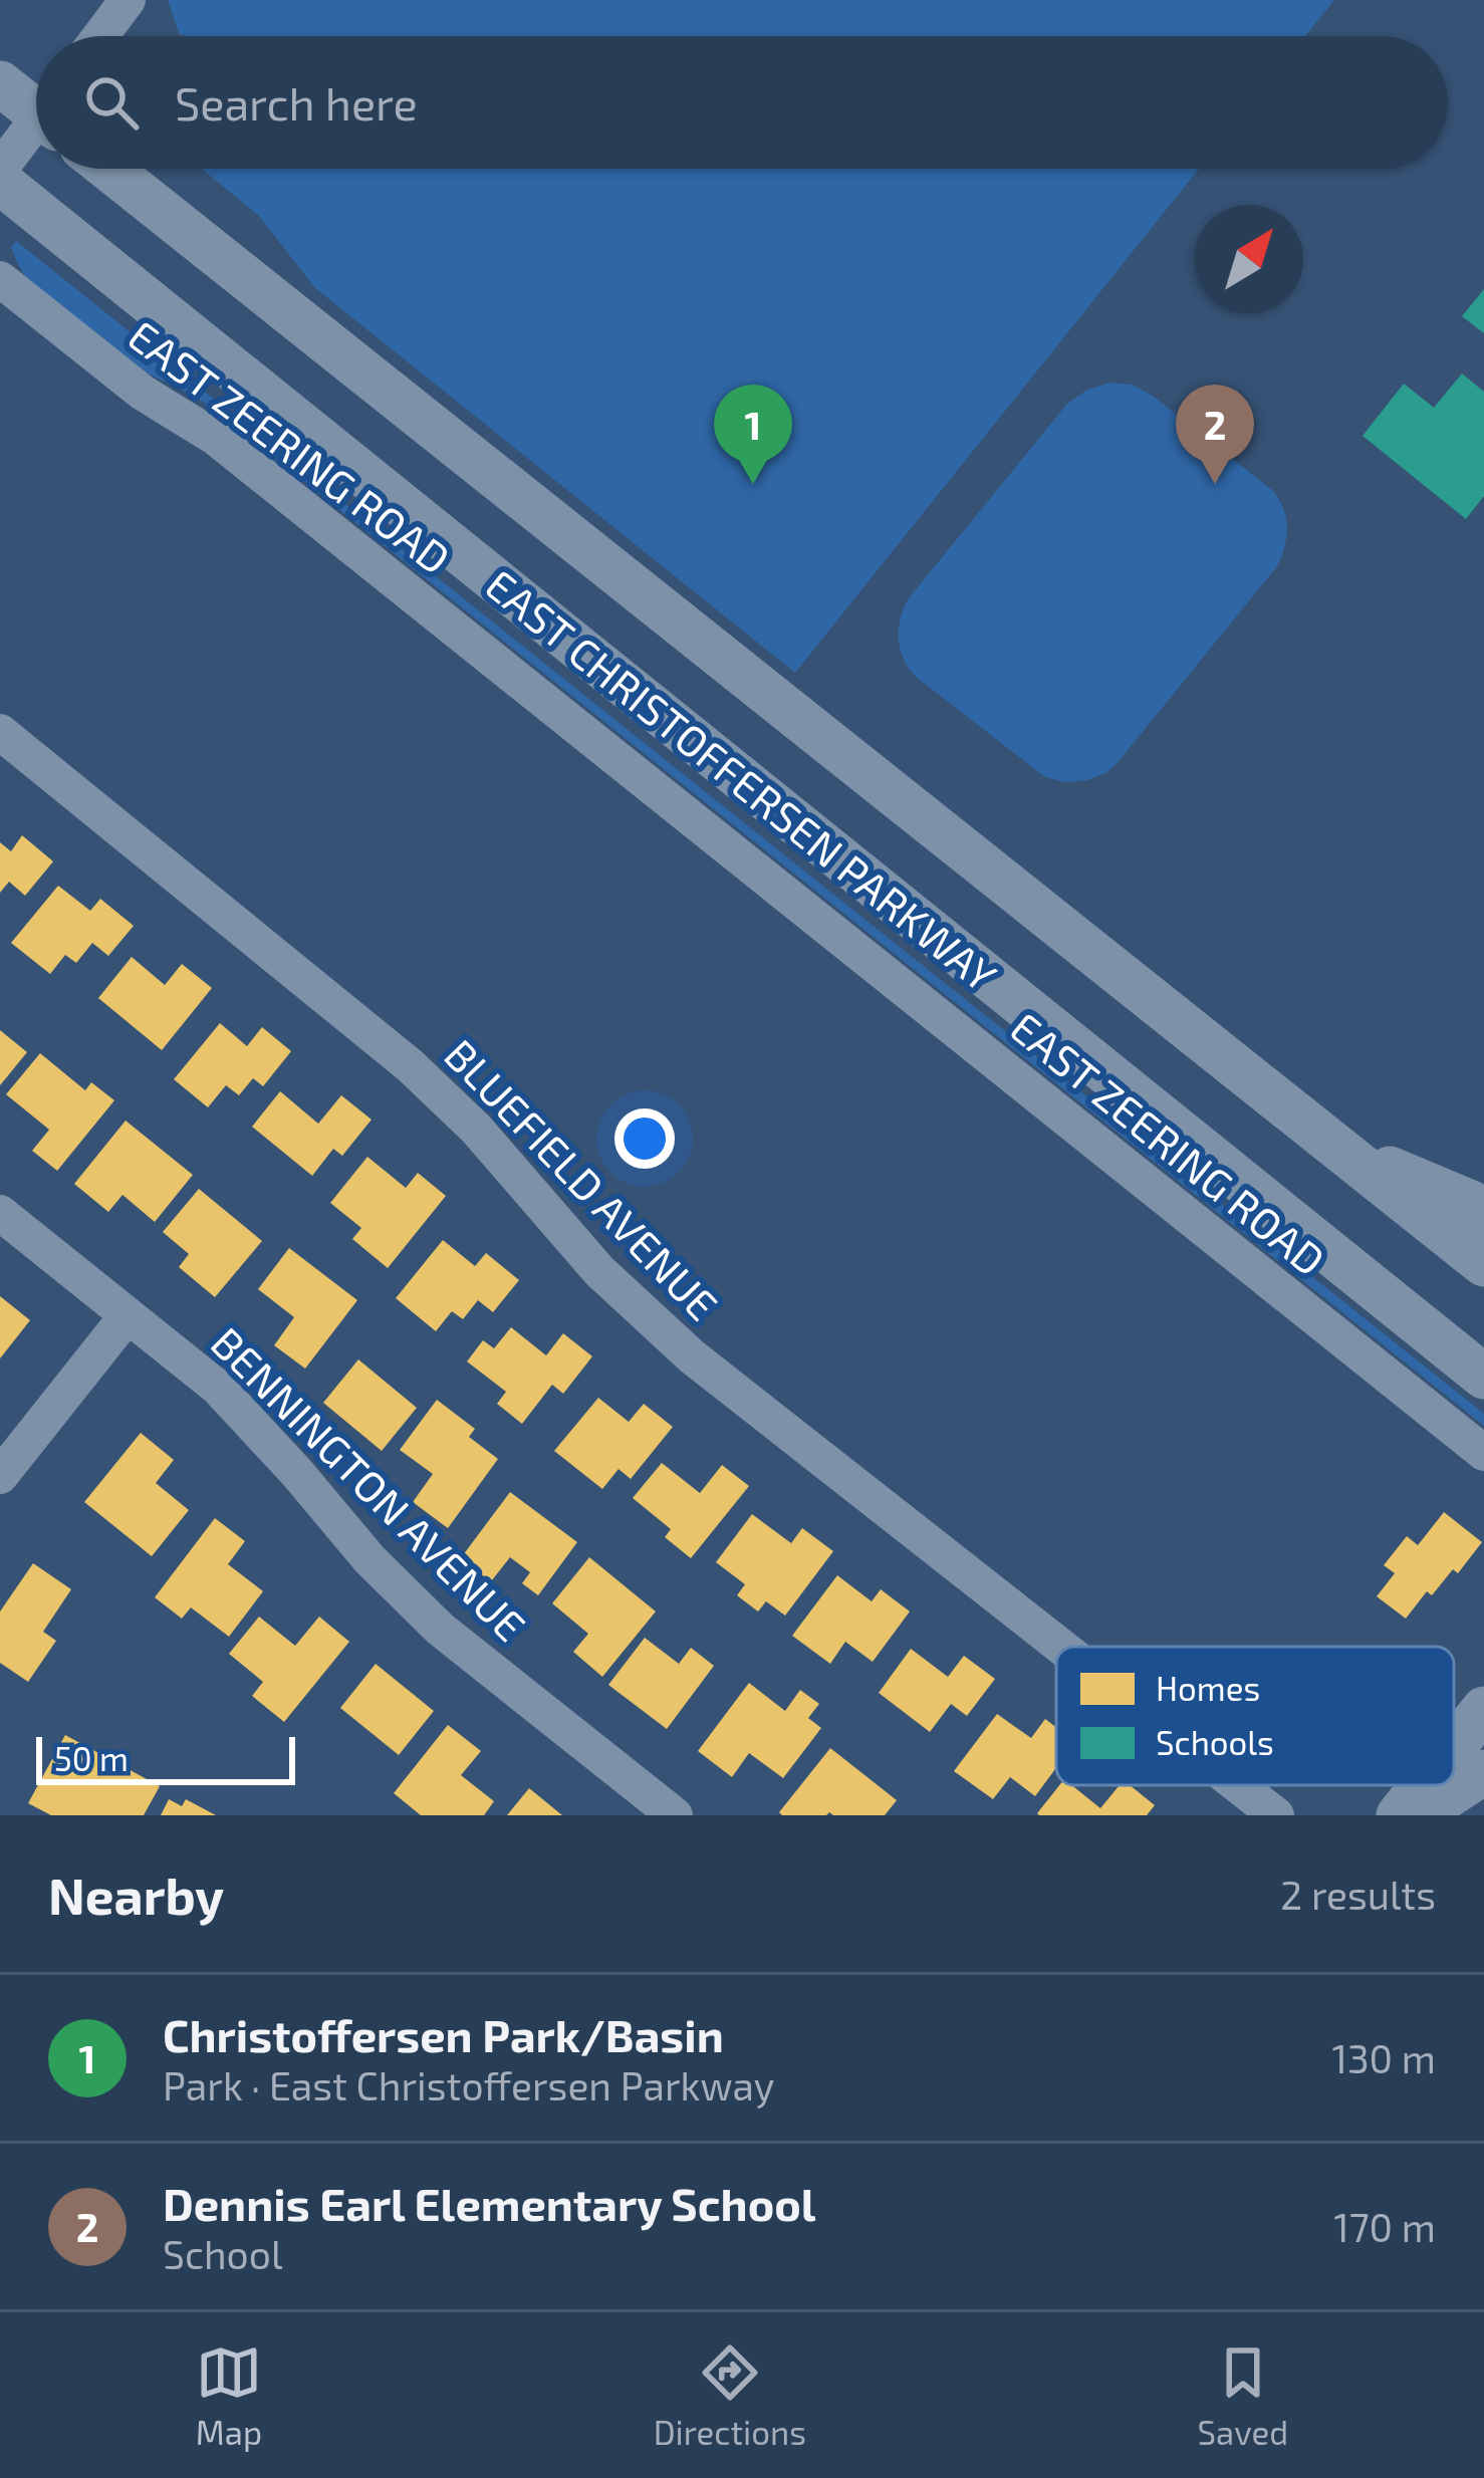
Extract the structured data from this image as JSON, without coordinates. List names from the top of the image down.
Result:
{
  "streets": {
    "street": [
      "EAST ZEERING ROAD",
      "EAST CHRISTOFFERSEN PARKWAY",
      "BLUEFIELD AVENUE",
      "BENNINGTON AVENUE"
    ]
  },
  "legend": ["Homes", "Schools"],
  "scale_bar": "50 m",
  "north": "top right",
  "page": {
    "search": "Search here",
    "pins": ["1", "2"],
    "scale": "50 m",
    "heading": ["Nearby", "2 results"],
    "list": [
      {
        "mark": "1",
        "name": "Christoffersen Park/Basin",
        "note": "Park · East Christoffersen Parkway",
        "value": "130 m"
      },
      {
        "mark": "2",
        "name": "Dennis Earl Elementary School",
        "note": "School",
        "value": "170 m"
      }
    ],
    "nav": ["Map", "Directions", "Saved"]
  }
}
